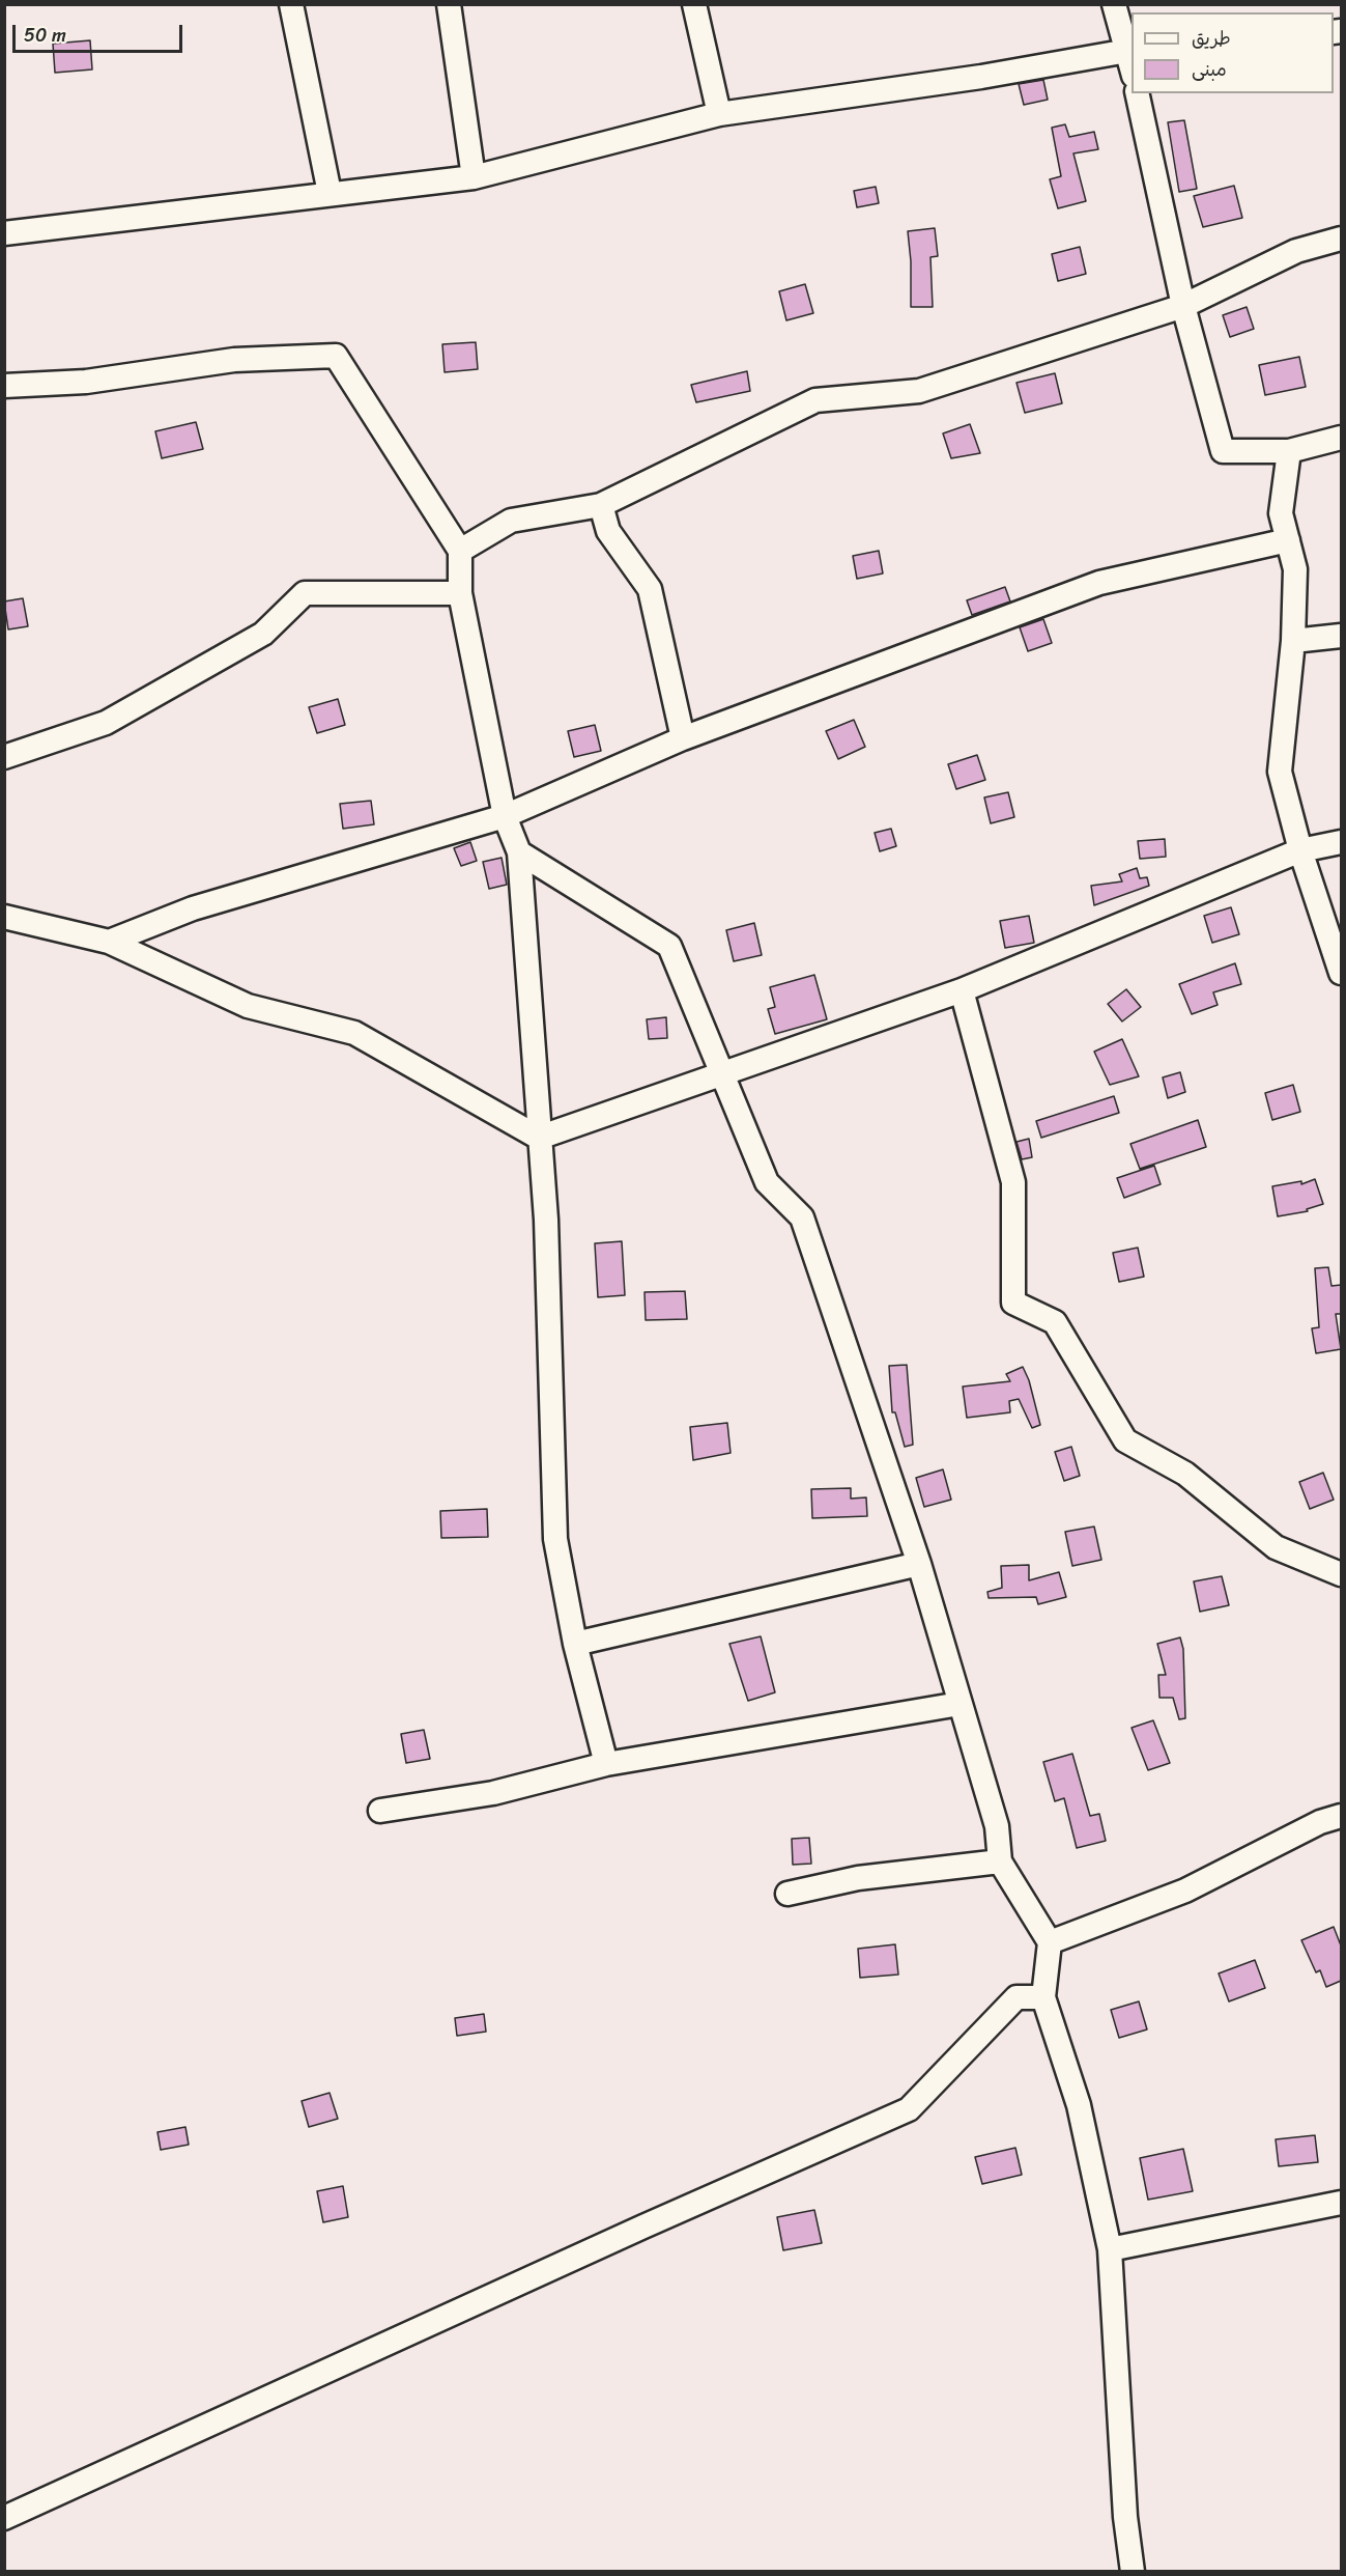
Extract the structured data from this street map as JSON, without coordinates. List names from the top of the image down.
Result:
{
  "legend": ["طريق", "مبنى"],
  "scale_bar": "50 m"
}
